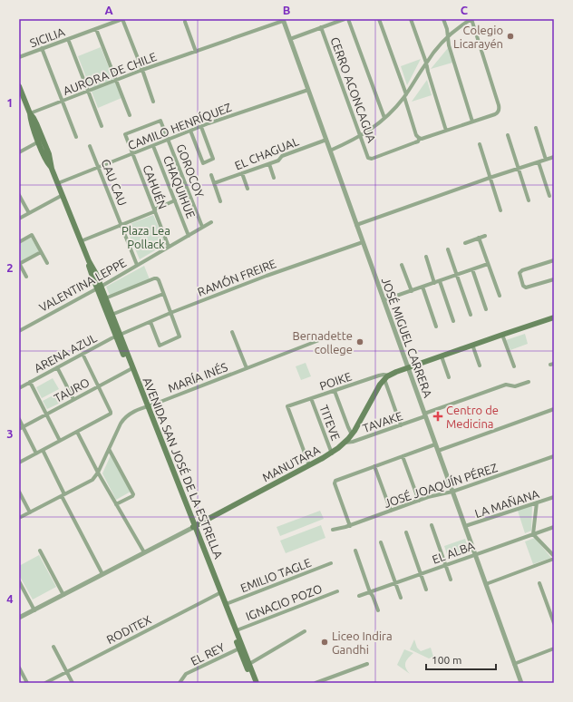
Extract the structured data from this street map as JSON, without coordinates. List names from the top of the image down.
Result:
{
  "streets": {
    "main road": ["MANUTARA", "AVENIDA SAN JOSÉ DE LA ESTRELLA"],
    "street": [
      "SICILIA",
      "AURORA DE CHILE",
      "CERRO ACONCAGUA",
      "CAMILO HENRÍQUEZ",
      "EL CHAGUAL",
      "GOROCOY",
      "CAU CAU",
      "CAHUÉN",
      "CHAQUIHUE",
      "RAMÓN FREIRE",
      "VALENTINA LEPPE",
      "JOSÉ MIGUEL CARRERA",
      "ARENA AZUL",
      "MARÍA INÉS",
      "POIKE",
      "TAURO",
      "TAVAKE",
      "TITEVE",
      "JOSÉ JOAQUÍN PÉREZ",
      "LA MAÑANA",
      "EL ALBA",
      "EMILIO TAGLE",
      "IGNACIO POZO",
      "RODITEX",
      "EL REY"
    ]
  },
  "crossings": [
    ["AURORA DE CHILE", "JOSÉ MIGUEL CARRERA"],
    ["AURORA DE CHILE", "AVENIDA SAN JOSÉ DE LA ESTRELLA"],
    ["CAMILO HENRÍQUEZ", "GOROCOY"],
    ["CAMILO HENRÍQUEZ", "CAU CAU"],
    ["CAMILO HENRÍQUEZ", "CAHUÉN"],
    ["CAMILO HENRÍQUEZ", "CHAQUIHUE"],
    ["CAMILO HENRÍQUEZ", "JOSÉ MIGUEL CARRERA"],
    ["CAMILO HENRÍQUEZ", "AVENIDA SAN JOSÉ DE LA ESTRELLA"],
    ["EL CHAGUAL", "JOSÉ MIGUEL CARRERA"],
    ["GOROCOY", "CAHUÉN"],
    ["GOROCOY", "VALENTINA LEPPE"],
    ["CAU CAU", "VALENTINA LEPPE"],
    ["CAHUÉN", "VALENTINA LEPPE"],
    ["CHAQUIHUE", "VALENTINA LEPPE"],
    ["RAMÓN FREIRE", "JOSÉ MIGUEL CARRERA"],
    ["RAMÓN FREIRE", "ARENA AZUL"],
    ["RAMÓN FREIRE", "AVENIDA SAN JOSÉ DE LA ESTRELLA"],
    ["VALENTINA LEPPE", "AVENIDA SAN JOSÉ DE LA ESTRELLA"],
    ["JOSÉ MIGUEL CARRERA", "TAVAKE"],
    ["JOSÉ MIGUEL CARRERA", "MANUTARA"],
    ["JOSÉ MIGUEL CARRERA", "JOSÉ JOAQUÍN PÉREZ"],
    ["JOSÉ MIGUEL CARRERA", "LA MAÑANA"],
    ["JOSÉ MIGUEL CARRERA", "EL ALBA"],
    ["ARENA AZUL", "AVENIDA SAN JOSÉ DE LA ESTRELLA"],
    ["MARÍA INÉS", "AVENIDA SAN JOSÉ DE LA ESTRELLA"],
    ["POIKE", "TITEVE"],
    ["POIKE", "MANUTARA"],
    ["TAURO", "AVENIDA SAN JOSÉ DE LA ESTRELLA"],
    ["TAVAKE", "MANUTARA"],
    ["TITEVE", "MANUTARA"],
    ["MANUTARA", "AVENIDA SAN JOSÉ DE LA ESTRELLA"],
    ["AVENIDA SAN JOSÉ DE LA ESTRELLA", "EMILIO TAGLE"],
    ["AVENIDA SAN JOSÉ DE LA ESTRELLA", "IGNACIO POZO"],
    ["AVENIDA SAN JOSÉ DE LA ESTRELLA", "RODITEX"],
    ["AVENIDA SAN JOSÉ DE LA ESTRELLA", "EL REY"]
  ],
  "parks": ["Plaza Lea Pollack"],
  "places": {
    "other": ["Colegio Licarayén", "Bernadette college", "Liceo Indira Gandhi"],
    "health": ["Centro de Medicina"]
  },
  "scale_bar": "100 m",
  "grid": {
    "columns": ["A", "B", "C"],
    "rows": [
      "1",
      "2",
      "3",
      "4"
    ]
  }
}
